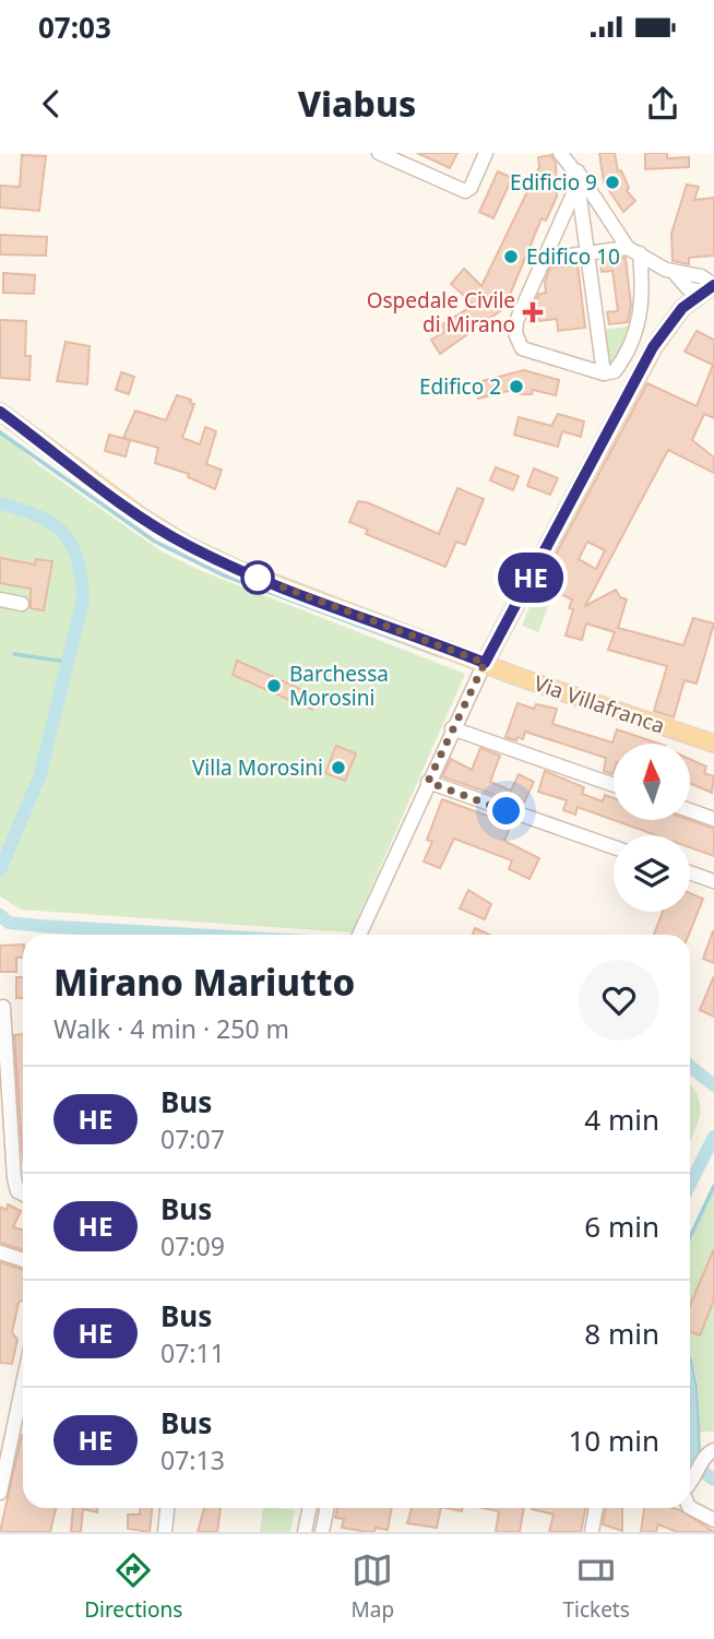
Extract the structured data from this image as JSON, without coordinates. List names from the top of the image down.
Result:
{
  "streets": {
    "main road": ["Via Villafranca"]
  },
  "places": {
    "other": [
      "Edificio 9",
      "Edifico 10",
      "Edifico 2",
      "Barchessa Morosini",
      "Villa Morosini"
    ],
    "health": ["Ospedale Civile di Mirano"]
  },
  "lines": ["bus line HE"],
  "north": "top",
  "page": {
    "status": "07:03",
    "header": "Viabus",
    "on_map": "HE",
    "heading": ["Mirano Mariutto", "Walk · 4 min · 250 m"],
    "list": [
      {
        "mark": "HE",
        "name": "Bus",
        "note": "07:07",
        "value": "4 min"
      },
      {
        "mark": "HE",
        "name": "Bus",
        "note": "07:09",
        "value": "6 min"
      },
      {
        "mark": "HE",
        "name": "Bus",
        "note": "07:11",
        "value": "8 min"
      },
      {
        "mark": "HE",
        "name": "Bus",
        "note": "07:13",
        "value": "10 min"
      }
    ],
    "tabs": ["Directions", "Map", "Tickets"]
  }
}
